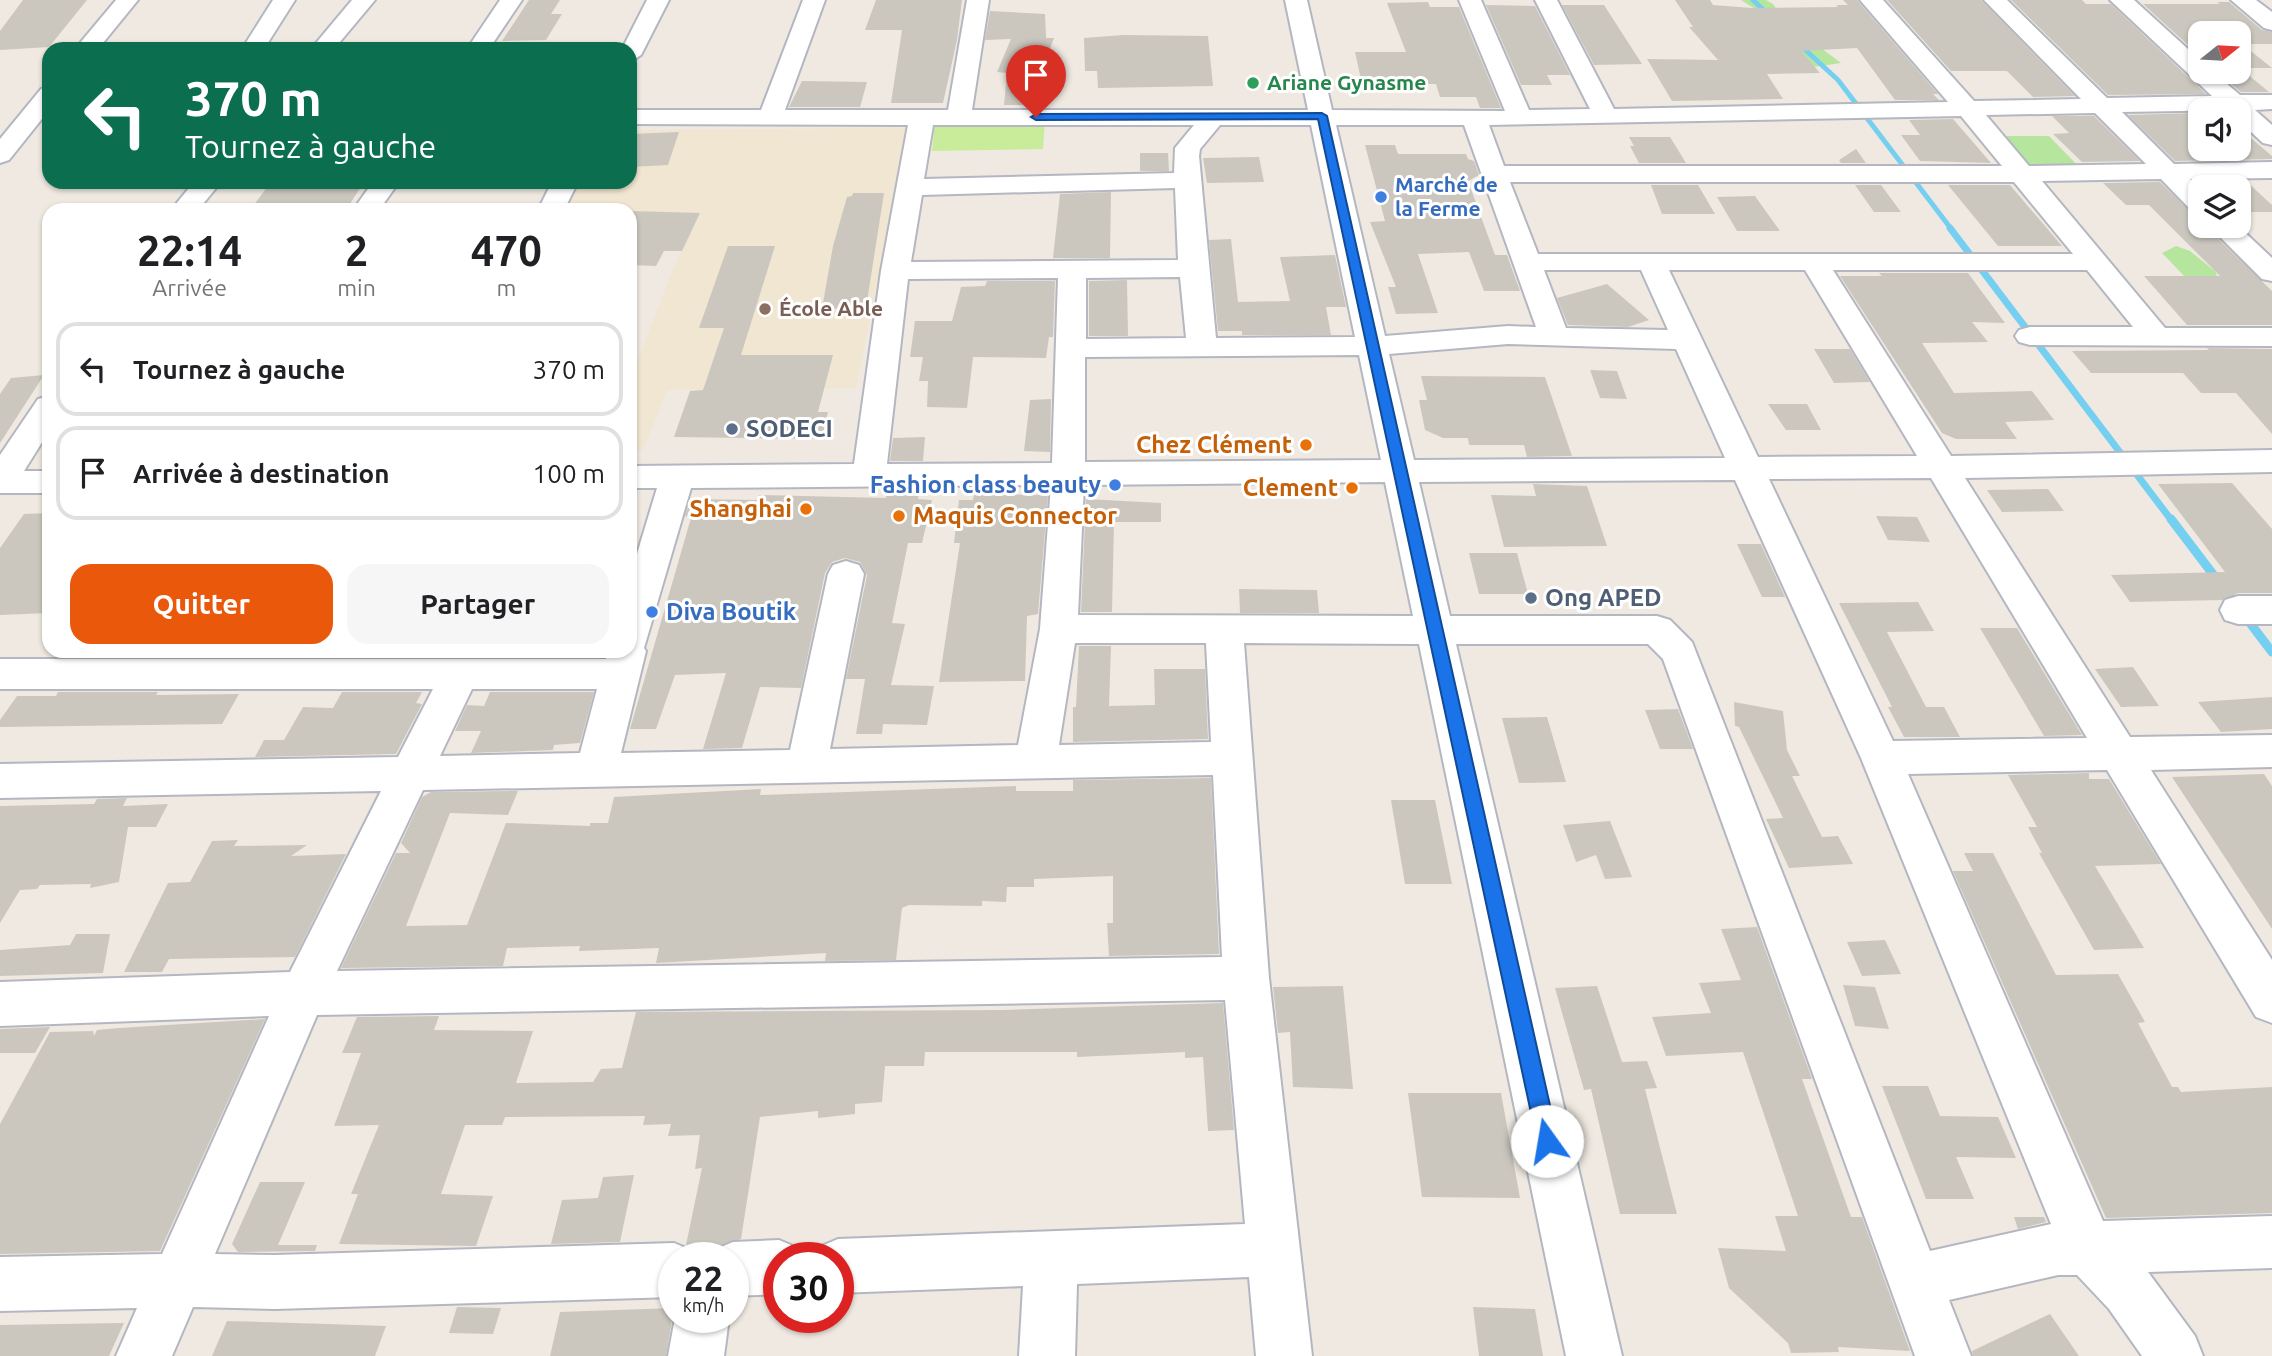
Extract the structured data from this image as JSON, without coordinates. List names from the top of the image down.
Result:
{
  "places": [
    "Ariane Gynasme",
    "Marché de la Ferme",
    "École Able",
    "SODECI",
    "Chez Clément",
    "Fashion class beauty",
    "Clement",
    "Shanghai",
    "Maquis Connector",
    "Ong APED",
    "Diva Boutik"
  ],
  "north": "right",
  "page": {
    "turn": ["370 m", "Tournez à gauche"],
    "eta": [
      "22:14",
      "Arrivée",
      "2",
      "min",
      "470",
      "m"
    ],
    "list": [
      {
        "name": "Tournez à gauche",
        "value": "370 m"
      },
      {
        "name": "Arrivée à destination",
        "value": "100 m"
      }
    ],
    "buttons": ["Quitter", "Partager"],
    "speed": "22 km/h",
    "limit": "30"
  }
}
